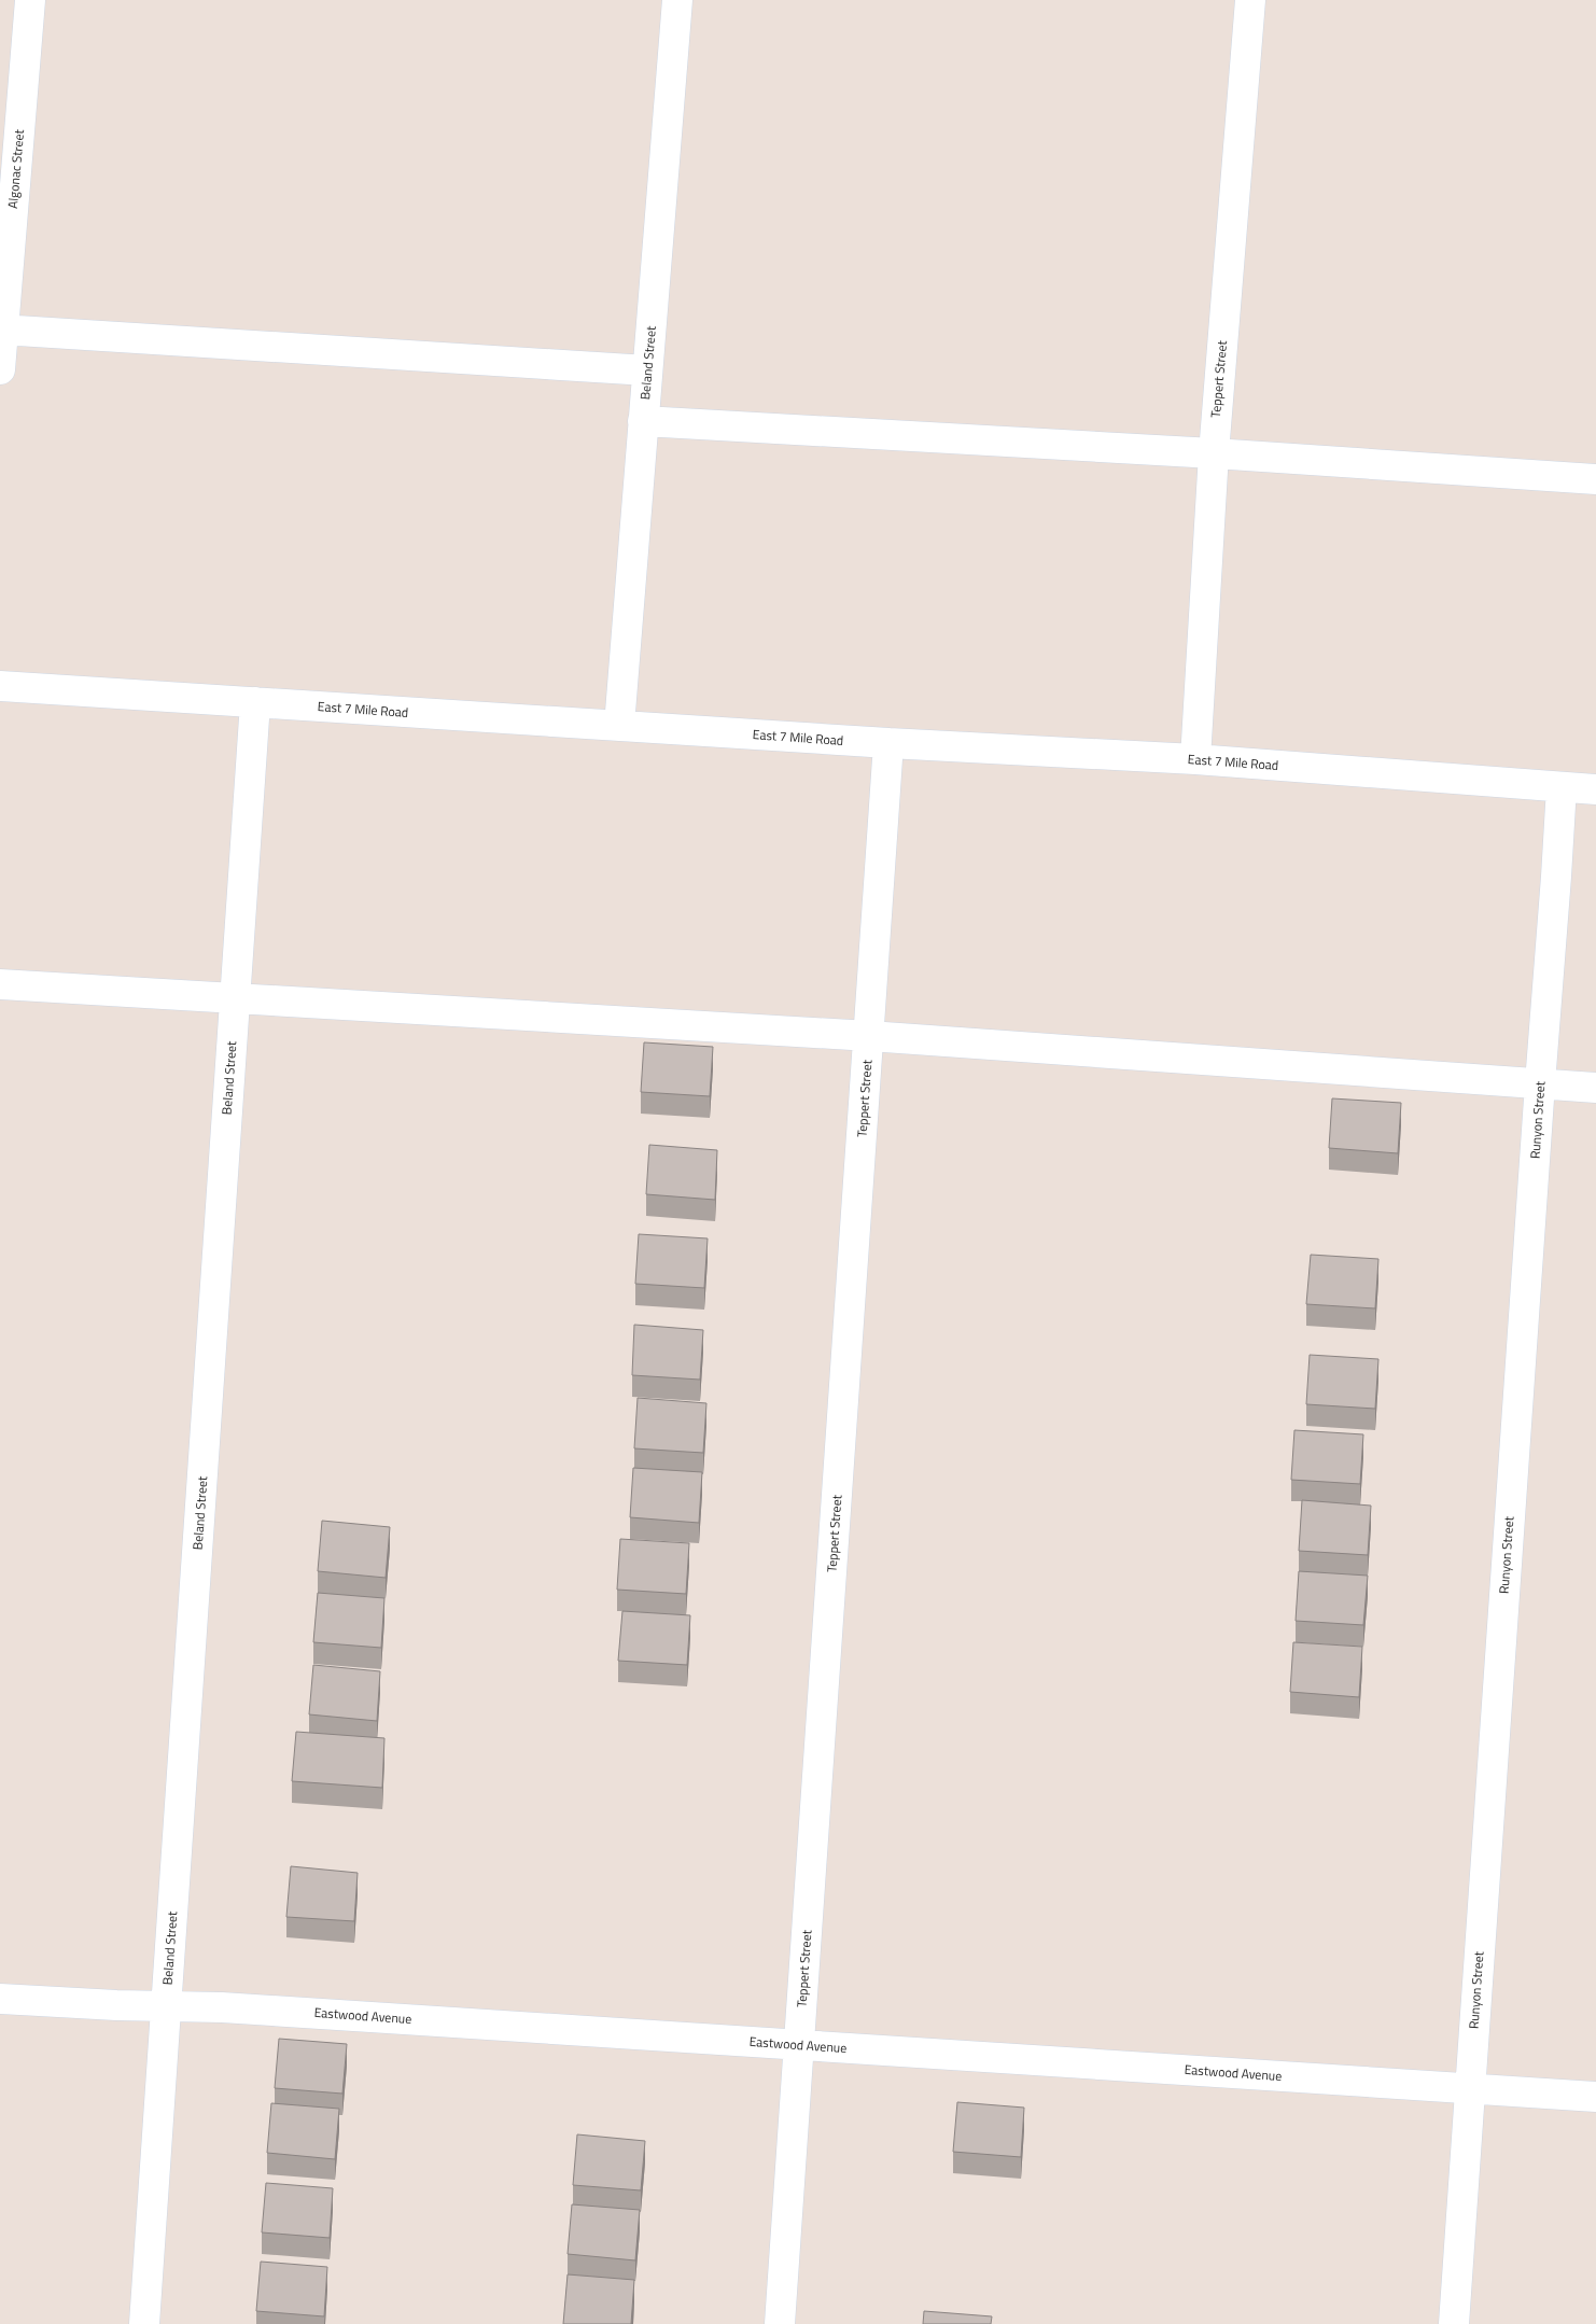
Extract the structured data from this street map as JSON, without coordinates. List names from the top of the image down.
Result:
{
  "streets": {
    "street": [
      "Algonac Street",
      "Beland Street",
      "Teppert Street",
      "East 7 Mile Road",
      "Runyon Street",
      "Eastwood Avenue"
    ]
  },
  "crossings": [
    ["Beland Street", "East 7 Mile Road"],
    ["Beland Street", "Eastwood Avenue"],
    ["Teppert Street", "East 7 Mile Road"],
    ["Teppert Street", "Eastwood Avenue"],
    ["East 7 Mile Road", "Runyon Street"],
    ["Runyon Street", "Eastwood Avenue"]
  ]
}
